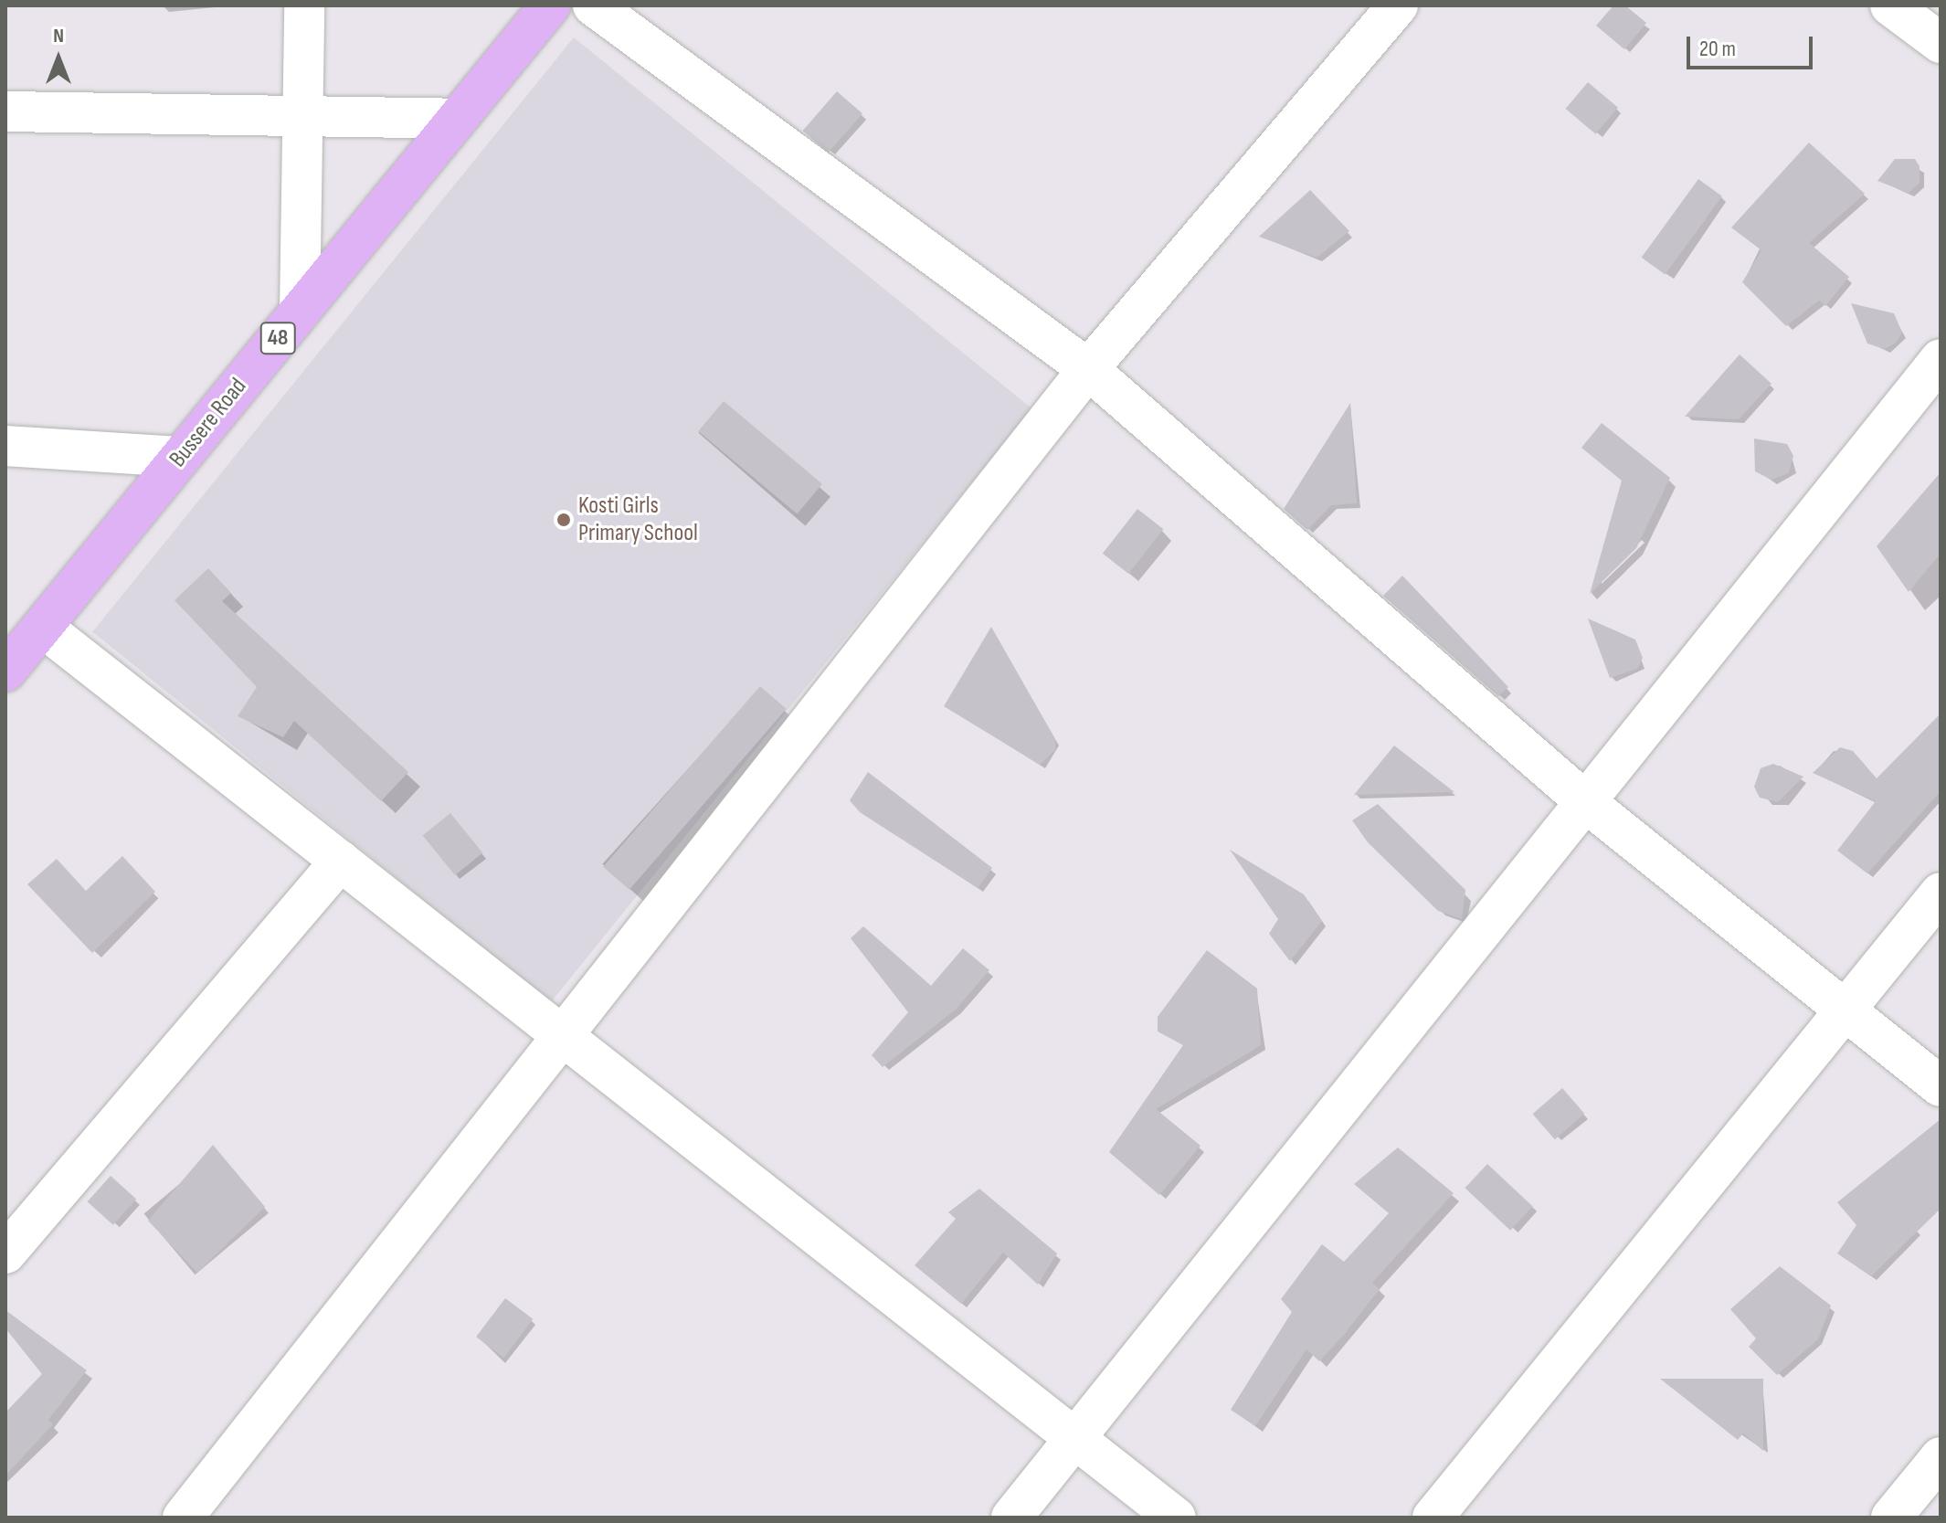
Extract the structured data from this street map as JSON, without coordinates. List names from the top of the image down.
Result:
{
  "streets": {
    "main road": ["48", "Bussere Road"]
  },
  "places": ["Kosti Girls Primary School"],
  "scale_bar": "20 m",
  "north": "top"
}
